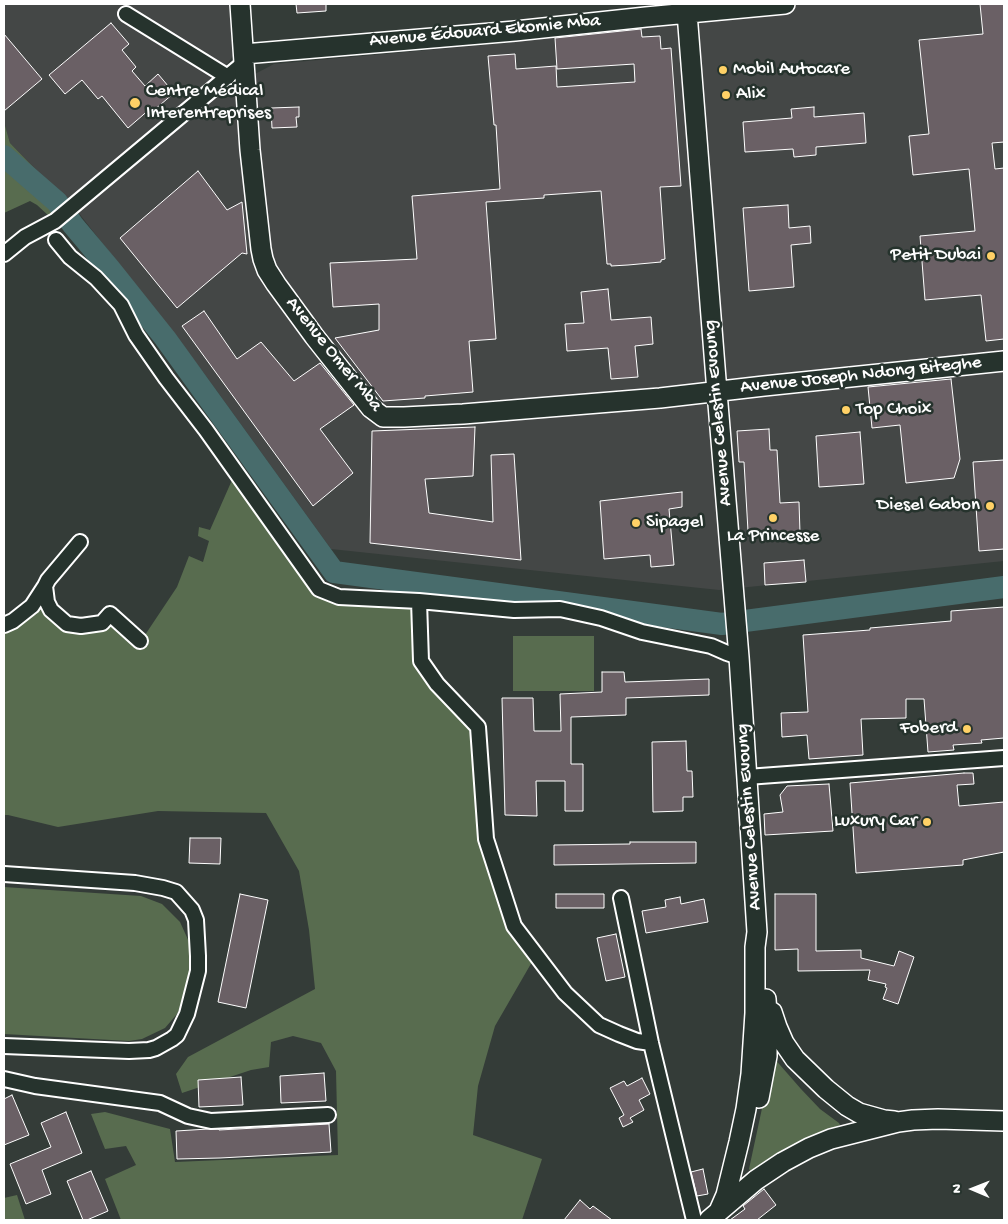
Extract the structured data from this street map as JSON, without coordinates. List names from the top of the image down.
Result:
{
  "streets": {
    "street": [
      "Avenue Édouard Ekomie Mba",
      "Avenue Omer Mba",
      "Avenue Joseph Ndong Biteghe",
      "Avenue Celestin Evoung"
    ]
  },
  "crossings": [
    ["Avenue Édouard Ekomie Mba", "Avenue Omer Mba"],
    ["Avenue Édouard Ekomie Mba", "Avenue Celestin Evoung"],
    ["Avenue Omer Mba", "Avenue Joseph Ndong Biteghe"],
    ["Avenue Omer Mba", "Avenue Celestin Evoung"],
    ["Avenue Joseph Ndong Biteghe", "Avenue Celestin Evoung"]
  ],
  "places": [
    "Mobil Autocare",
    "Alix",
    "Centre Médical Interentreprises",
    "Petit Dubai",
    "Top Choix",
    "Diesel Gabon",
    "La Princesse",
    "Sipagel",
    "Foberd",
    "Luxury Car"
  ],
  "north": "left"
}
